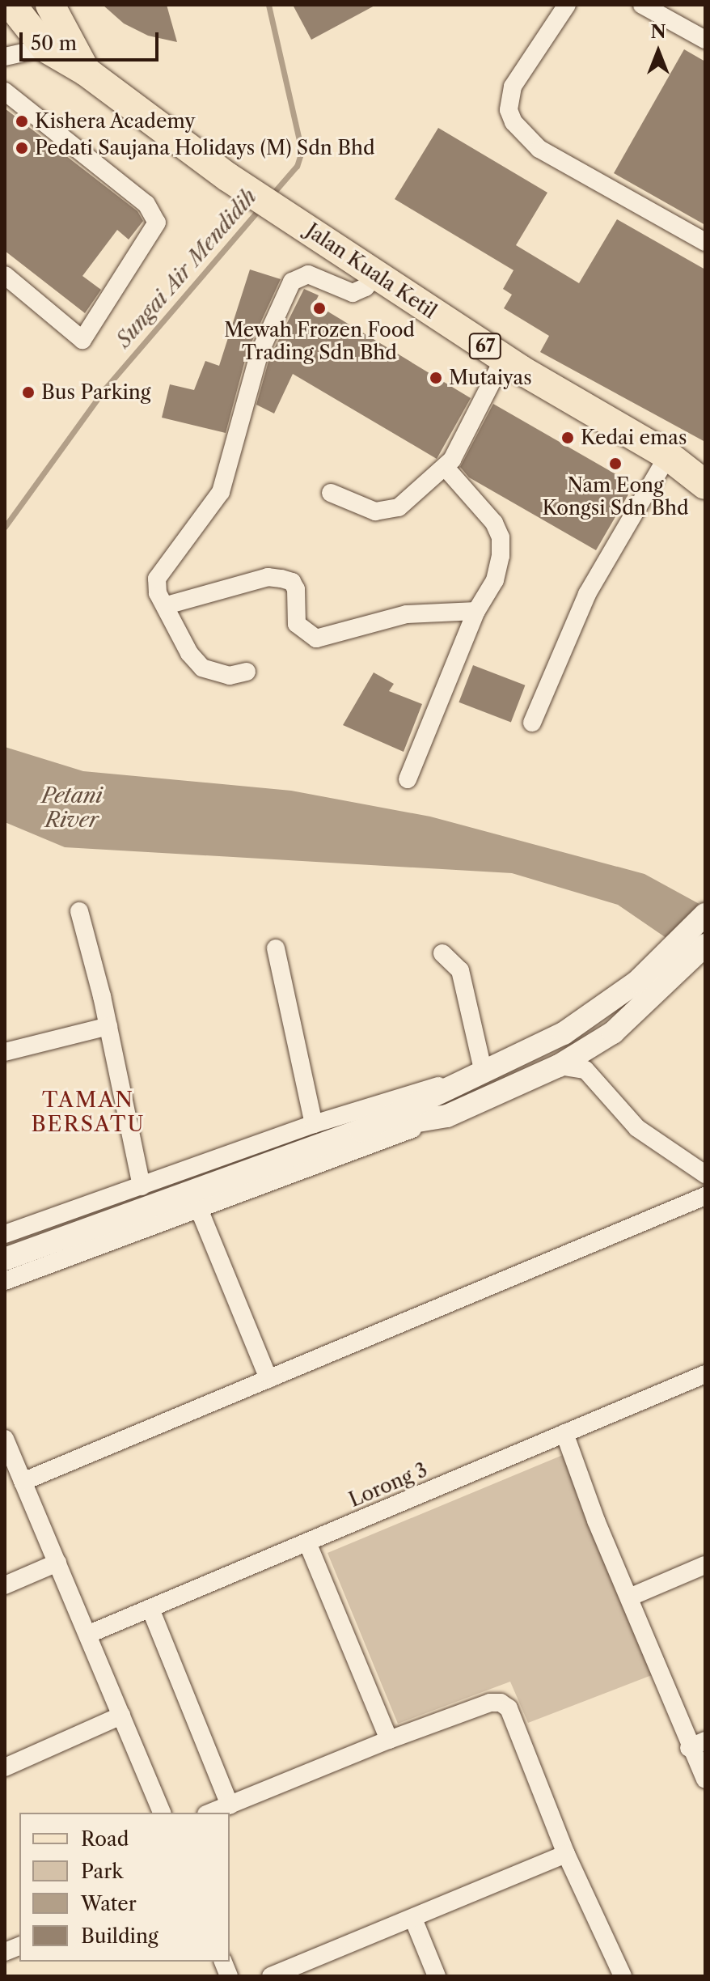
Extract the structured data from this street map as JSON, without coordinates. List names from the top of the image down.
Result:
{
  "streets": {
    "main road": ["Jalan Kuala Ketil", "67"],
    "street": ["Lorong 3"]
  },
  "districts": ["TAMAN BERSATU"],
  "water": ["Sungai Air Mendidih", "Petani River"],
  "places": [
    "Kishera Academy",
    "Pedati Saujana Holidays (M) Sdn Bhd",
    "Mewah Frozen Food Trading Sdn Bhd",
    "Mutaiyas",
    "Bus Parking",
    "Kedai emas",
    "Nam Eong Kongsi Sdn Bhd"
  ],
  "legend": [
    "Road",
    "Park",
    "Water",
    "Building"
  ],
  "scale_bar": "50 m",
  "north": "top"
}
